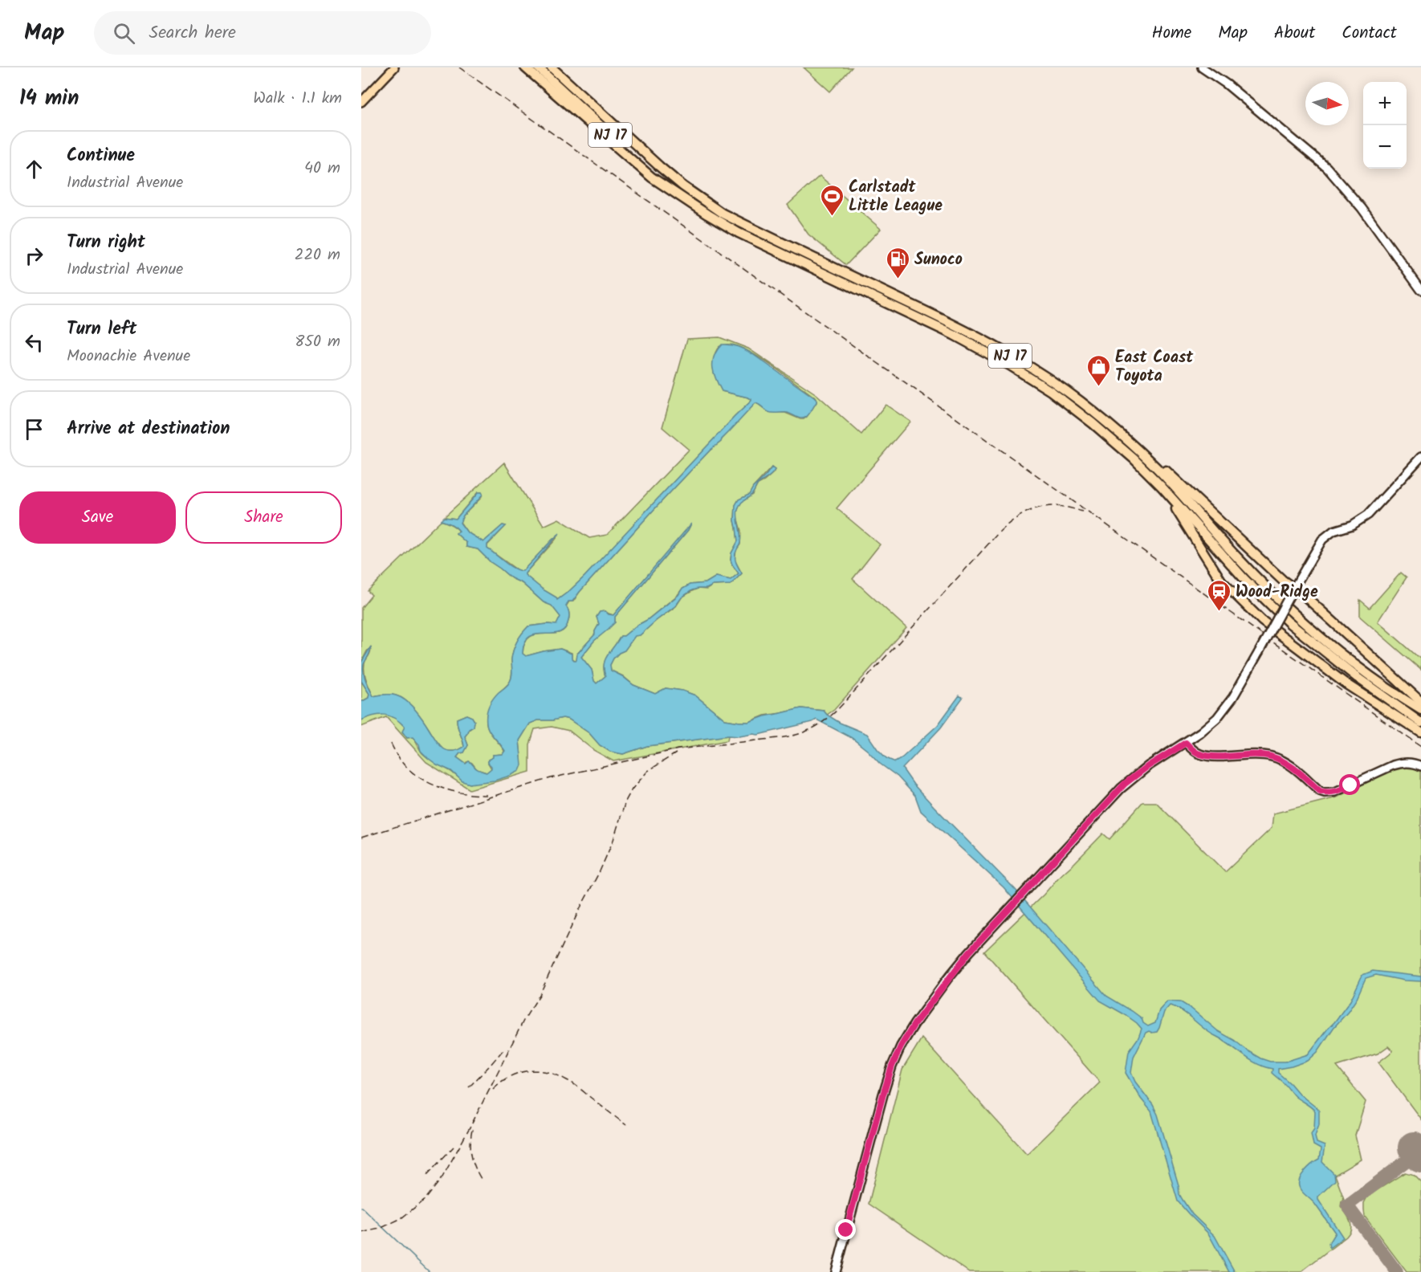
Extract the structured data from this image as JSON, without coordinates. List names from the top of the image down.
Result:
{
  "streets": {
    "highway": ["NJ 17"]
  },
  "places": {
    "sports": ["Carlstadt Little League"],
    "fuel station": ["Sunoco"],
    "shop": ["East Coast Toyota"],
    "station": ["Wood-Ridge"]
  },
  "north": "right",
  "page": {
    "header": "Map",
    "search": "Search here",
    "nav": [
      "Home",
      "Map",
      "About",
      "Contact"
    ],
    "heading": ["14 min", "Walk · 1.1 km"],
    "map_buttons": ["+", "−"],
    "list": [
      ["Continue", "Industrial Avenue", "40 m"],
      ["Turn right", "Industrial Avenue", "220 m"],
      ["Turn left", "Moonachie Avenue", "850 m"],
      "Arrive at destination"
    ],
    "buttons": ["Save", "Share"]
  }
}
